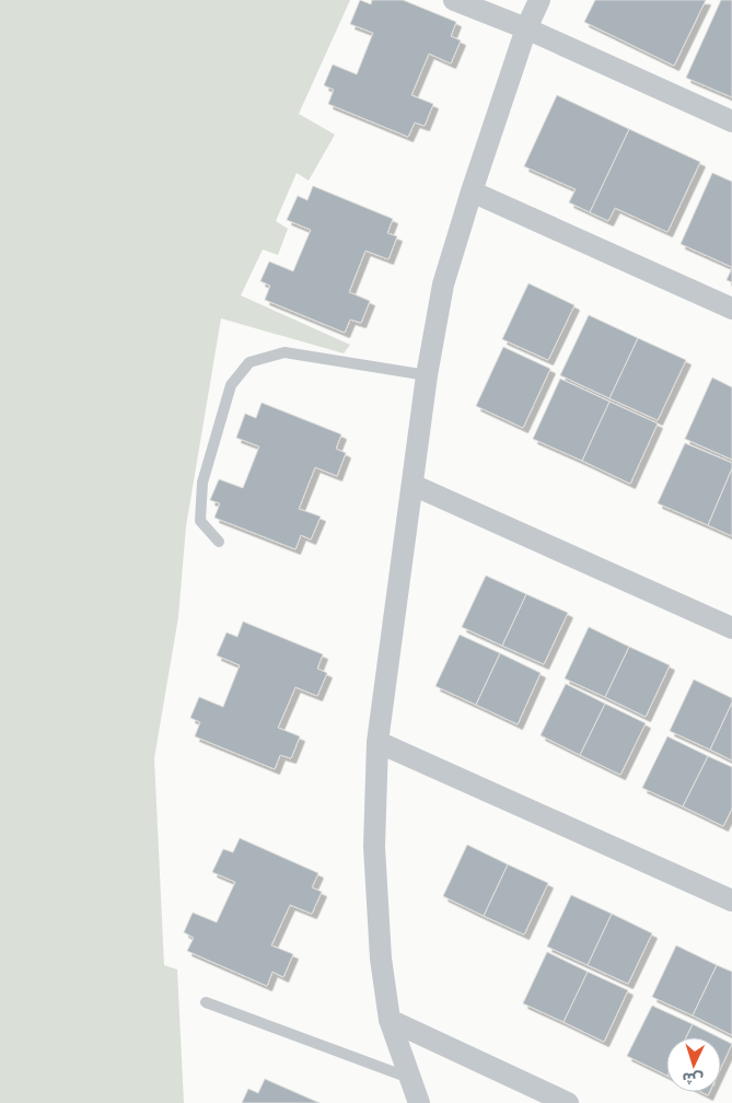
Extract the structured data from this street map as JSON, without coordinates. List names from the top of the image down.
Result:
{
  "north": "bottom"
}
